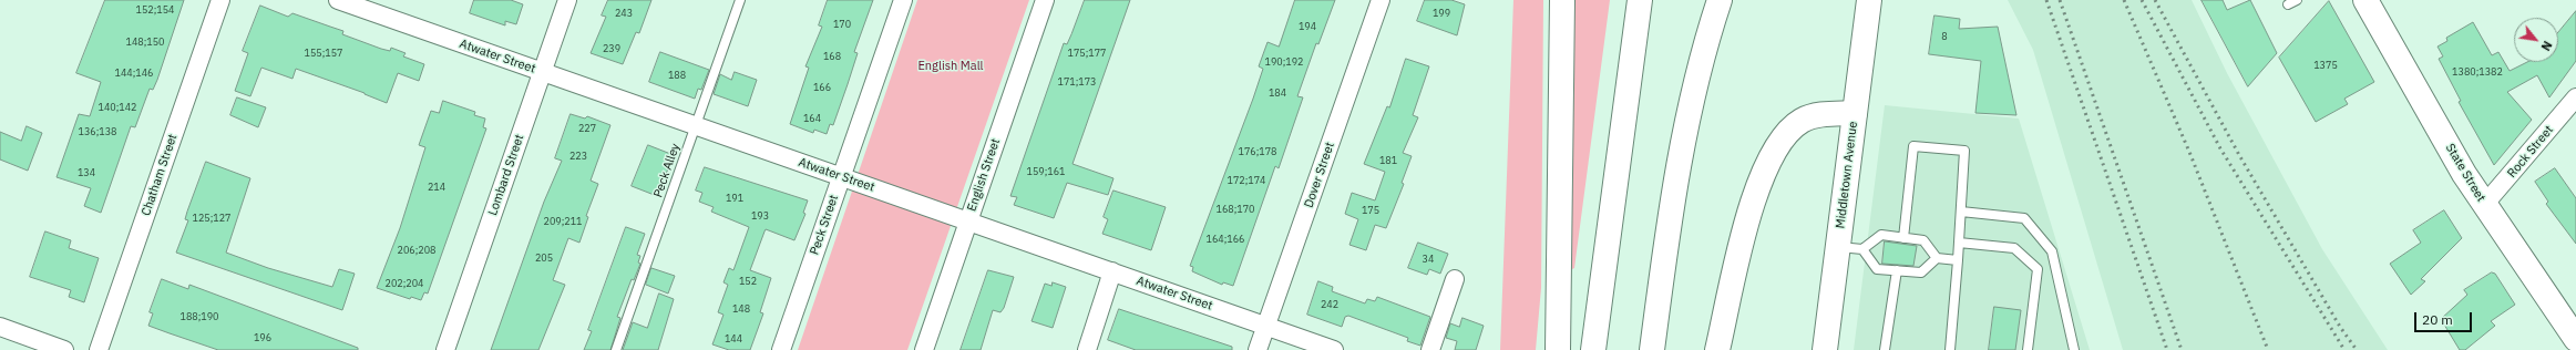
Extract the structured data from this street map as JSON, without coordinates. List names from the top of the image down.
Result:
{
  "streets": {
    "main road": ["State Street", "Middletown Avenue"],
    "street": [
      "Atwater Street",
      "Rock Street",
      "Chatham Street",
      "Lombard Street",
      "English Street",
      "Dover Street",
      "Peck Street"
    ],
    "lane": ["Peck Alley"]
  },
  "crossings": [
    ["Atwater Street", "Peck Alley"],
    ["Atwater Street", "Lombard Street"],
    ["Atwater Street", "English Street"],
    ["Atwater Street", "Dover Street"],
    ["Atwater Street", "Peck Street"],
    ["Rock Street", "State Street"]
  ],
  "parks": ["English Mall"],
  "house_numbers": [
    "152;154",
    "243",
    "199",
    "170",
    "194",
    "8",
    "148;150",
    "239",
    "155;157",
    "175;177",
    "168",
    "190;192",
    "1375",
    "1380;1382",
    "144;146",
    "188",
    "171;173",
    "166",
    "184",
    "140;142",
    "164",
    "227",
    "136;138",
    "176;178",
    "223",
    "181",
    "159;161",
    "134",
    "172;174",
    "214",
    "191",
    "168;170",
    "175",
    "193",
    "125;127",
    "209;211",
    "164;166",
    "206;208",
    "205",
    "34",
    "152",
    "202;204",
    "242",
    "148",
    "188;190",
    "196",
    "144"
  ],
  "scale_bar": "20 m",
  "north": "bottom right"
}
